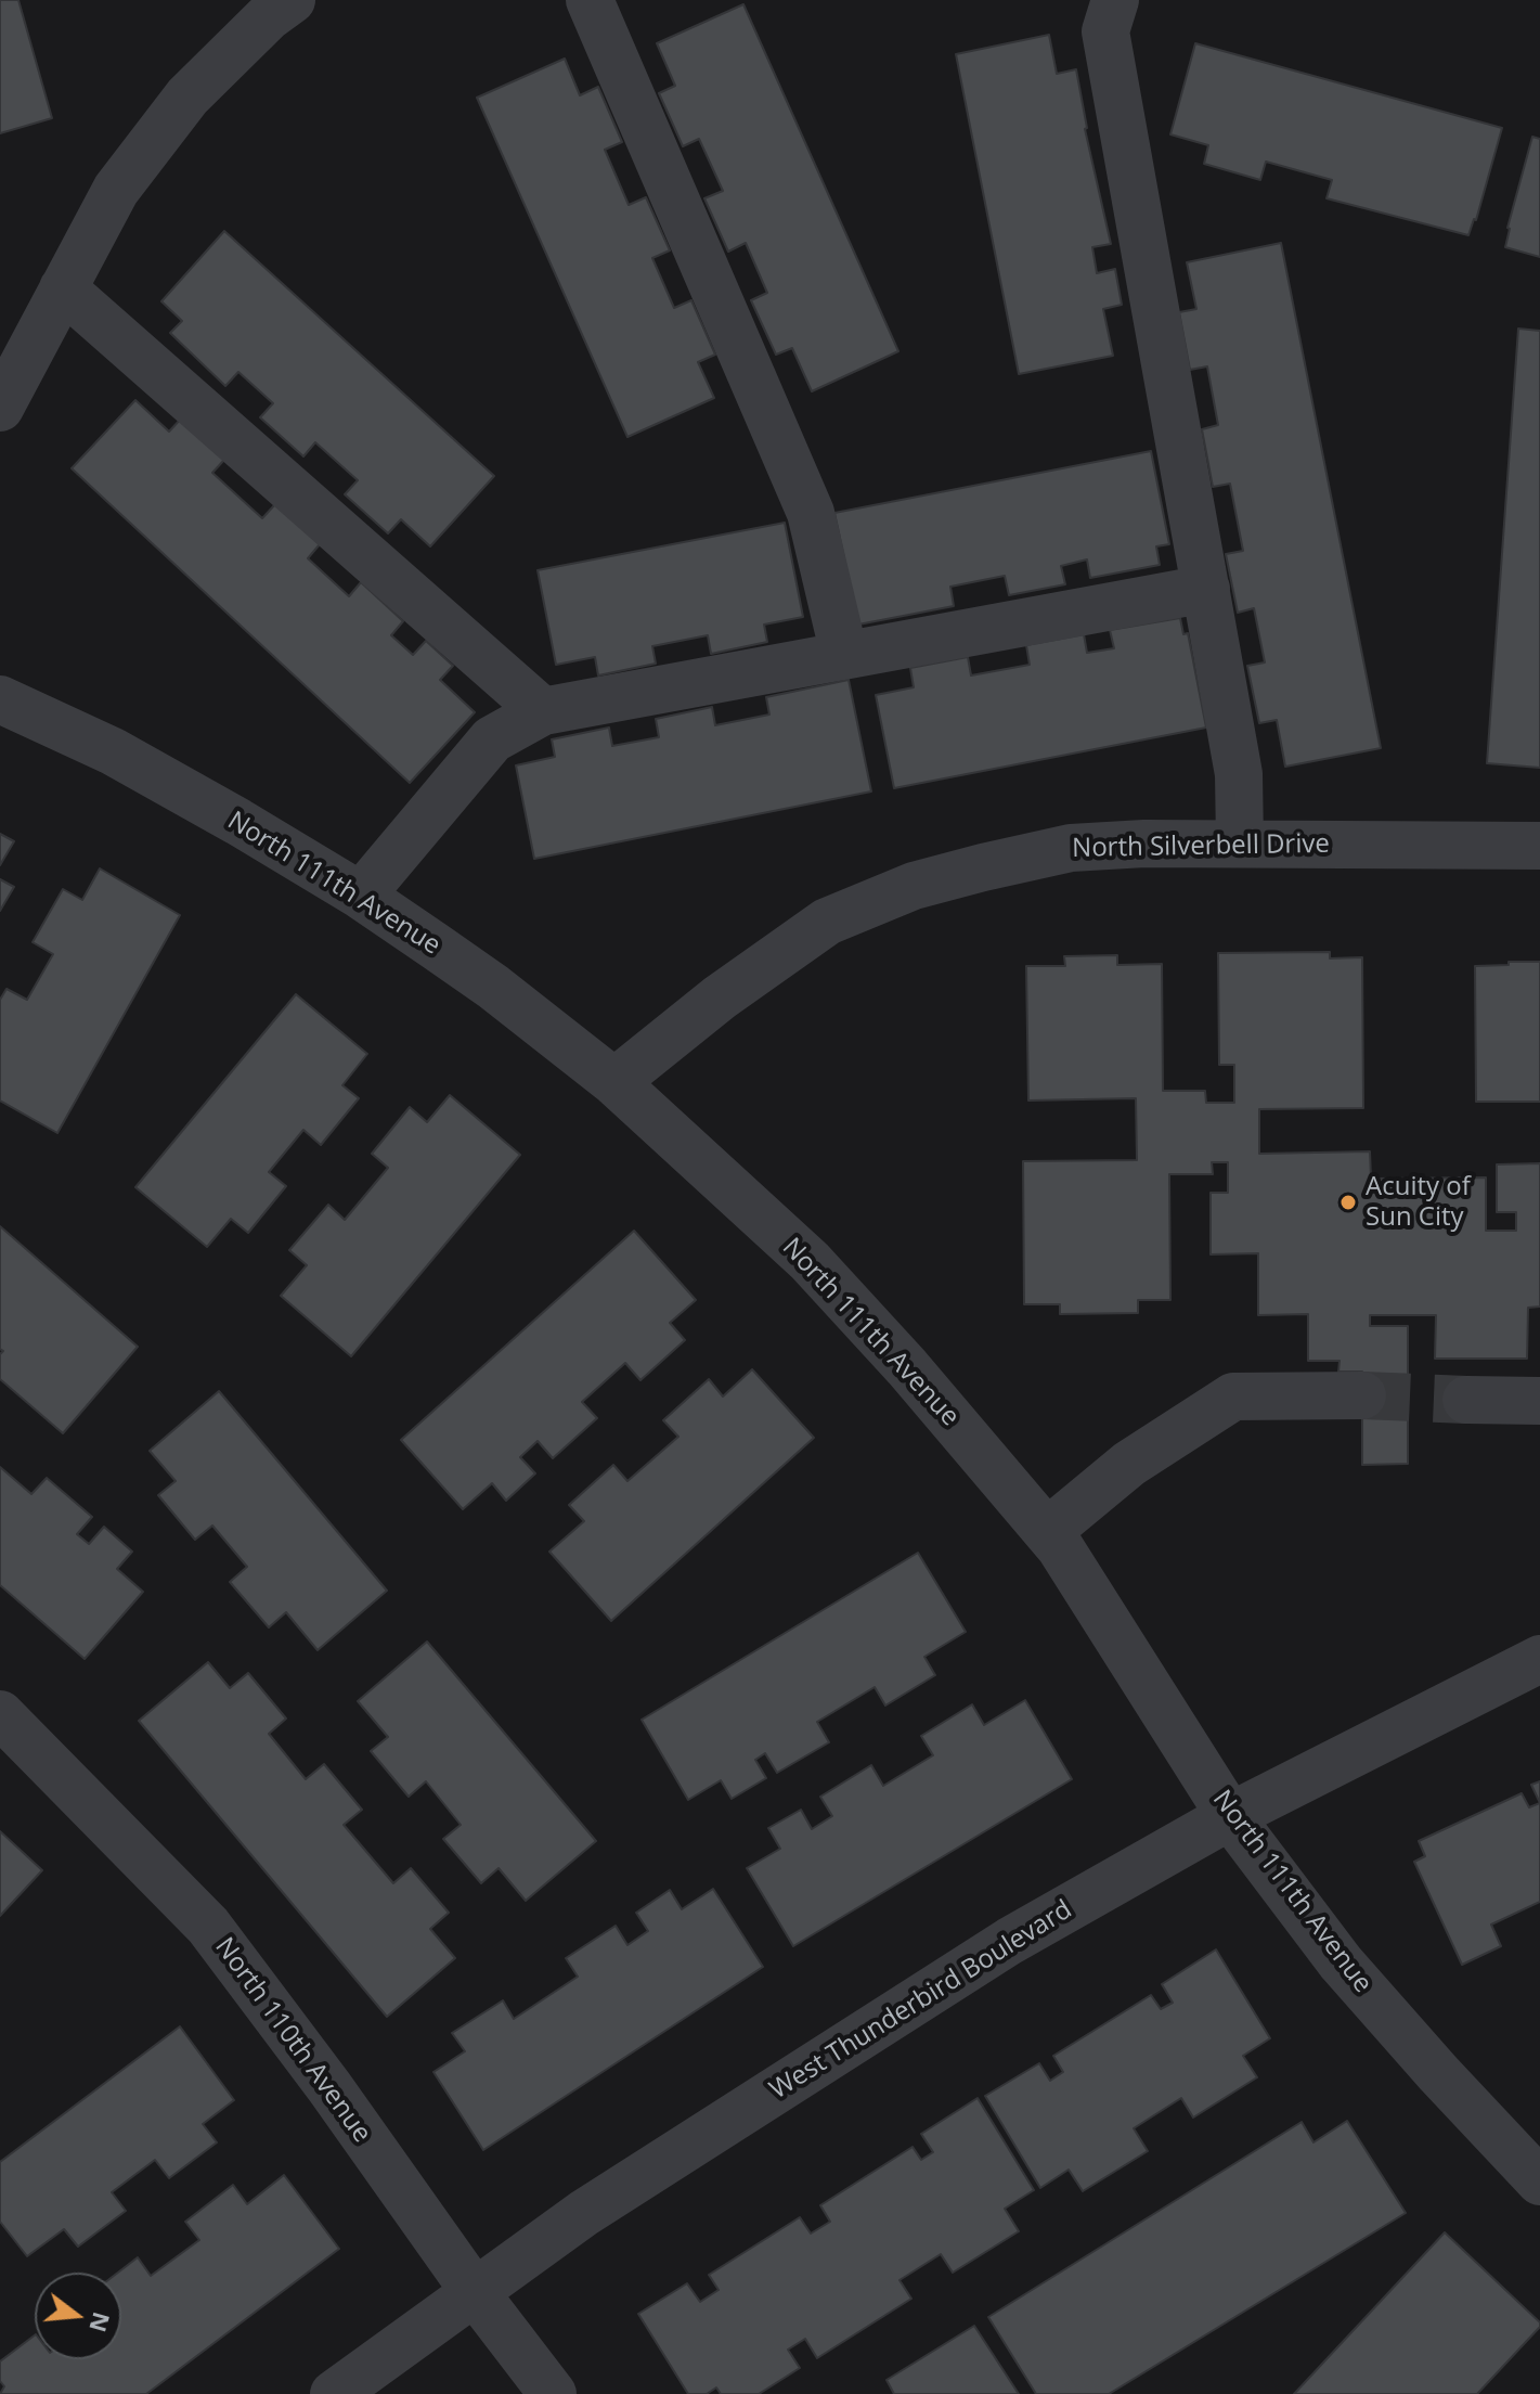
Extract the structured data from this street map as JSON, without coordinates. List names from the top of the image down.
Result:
{
  "streets": {
    "street": [
      "North Silverbell Drive",
      "North 111th Avenue",
      "West Thunderbird Boulevard",
      "North 110th Avenue"
    ]
  },
  "crossings": [
    ["North Silverbell Drive", "North 111th Avenue"],
    ["North 111th Avenue", "West Thunderbird Boulevard"],
    ["West Thunderbird Boulevard", "North 110th Avenue"]
  ],
  "places": ["Acuity of Sun City"],
  "north": "right"
}
